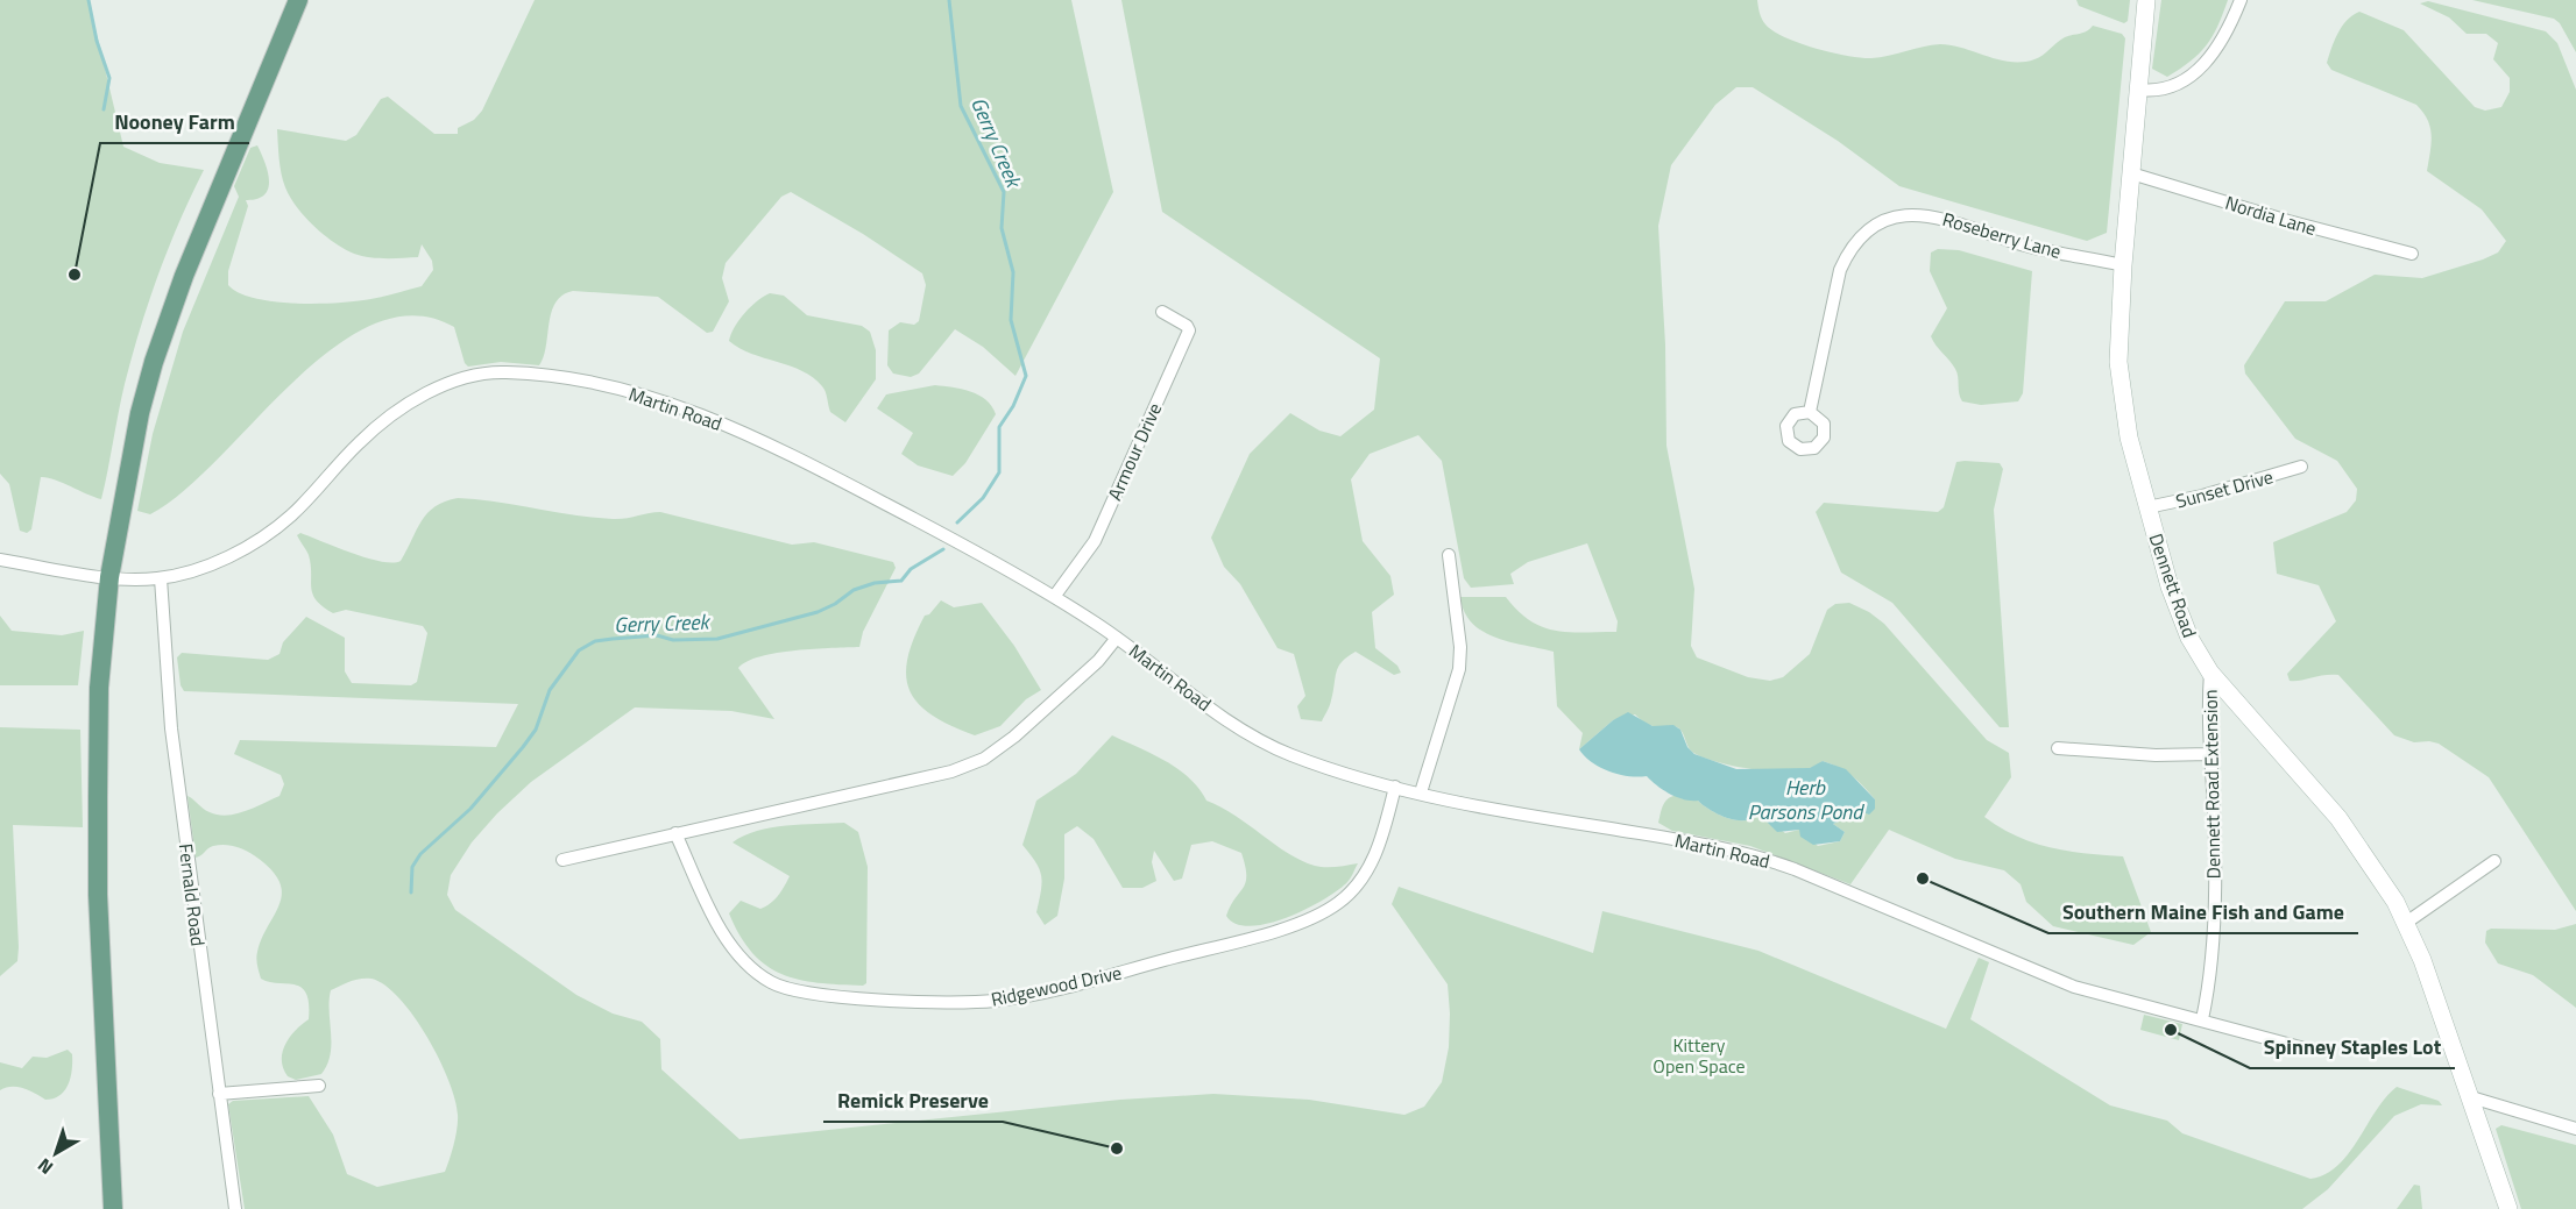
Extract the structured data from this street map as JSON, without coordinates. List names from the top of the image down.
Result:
{
  "streets": {
    "street": [
      "Nordia Lane",
      "Roseberry Lane",
      "Martin Road",
      "Armour Drive",
      "Sunset Drive",
      "Dennett Road",
      "Dennett Road Extension",
      "Fernald Road",
      "Ridgewood Drive"
    ]
  },
  "crossings": [
    ["Nordia Lane", "Dennett Road"],
    ["Roseberry Lane", "Dennett Road"],
    ["Martin Road", "Armour Drive"],
    ["Martin Road", "Dennett Road Extension"],
    ["Martin Road", "Fernald Road"],
    ["Martin Road", "Ridgewood Drive"],
    ["Sunset Drive", "Dennett Road"],
    ["Dennett Road", "Dennett Road Extension"]
  ],
  "water": ["Gerry Creek", "Herb Parsons Pond"],
  "parks": ["Kittery Open Space"],
  "places": [
    "Nooney Farm",
    "Southern Maine Fish and Game",
    "Spinney Staples Lot",
    "Remick Preserve"
  ],
  "north": "bottom left"
}
